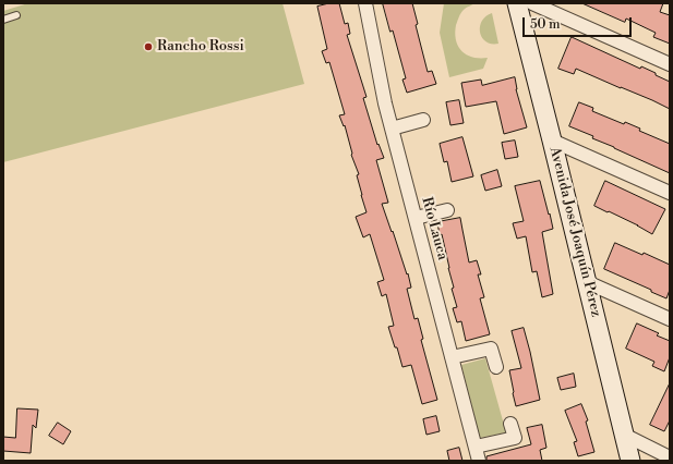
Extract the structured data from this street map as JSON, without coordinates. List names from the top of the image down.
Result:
{
  "streets": {
    "main road": ["Avenida José Joaquín Pérez"],
    "street": ["Río Lauca"]
  },
  "places": ["Rancho Rossi"],
  "scale_bar": "50 m"
}
